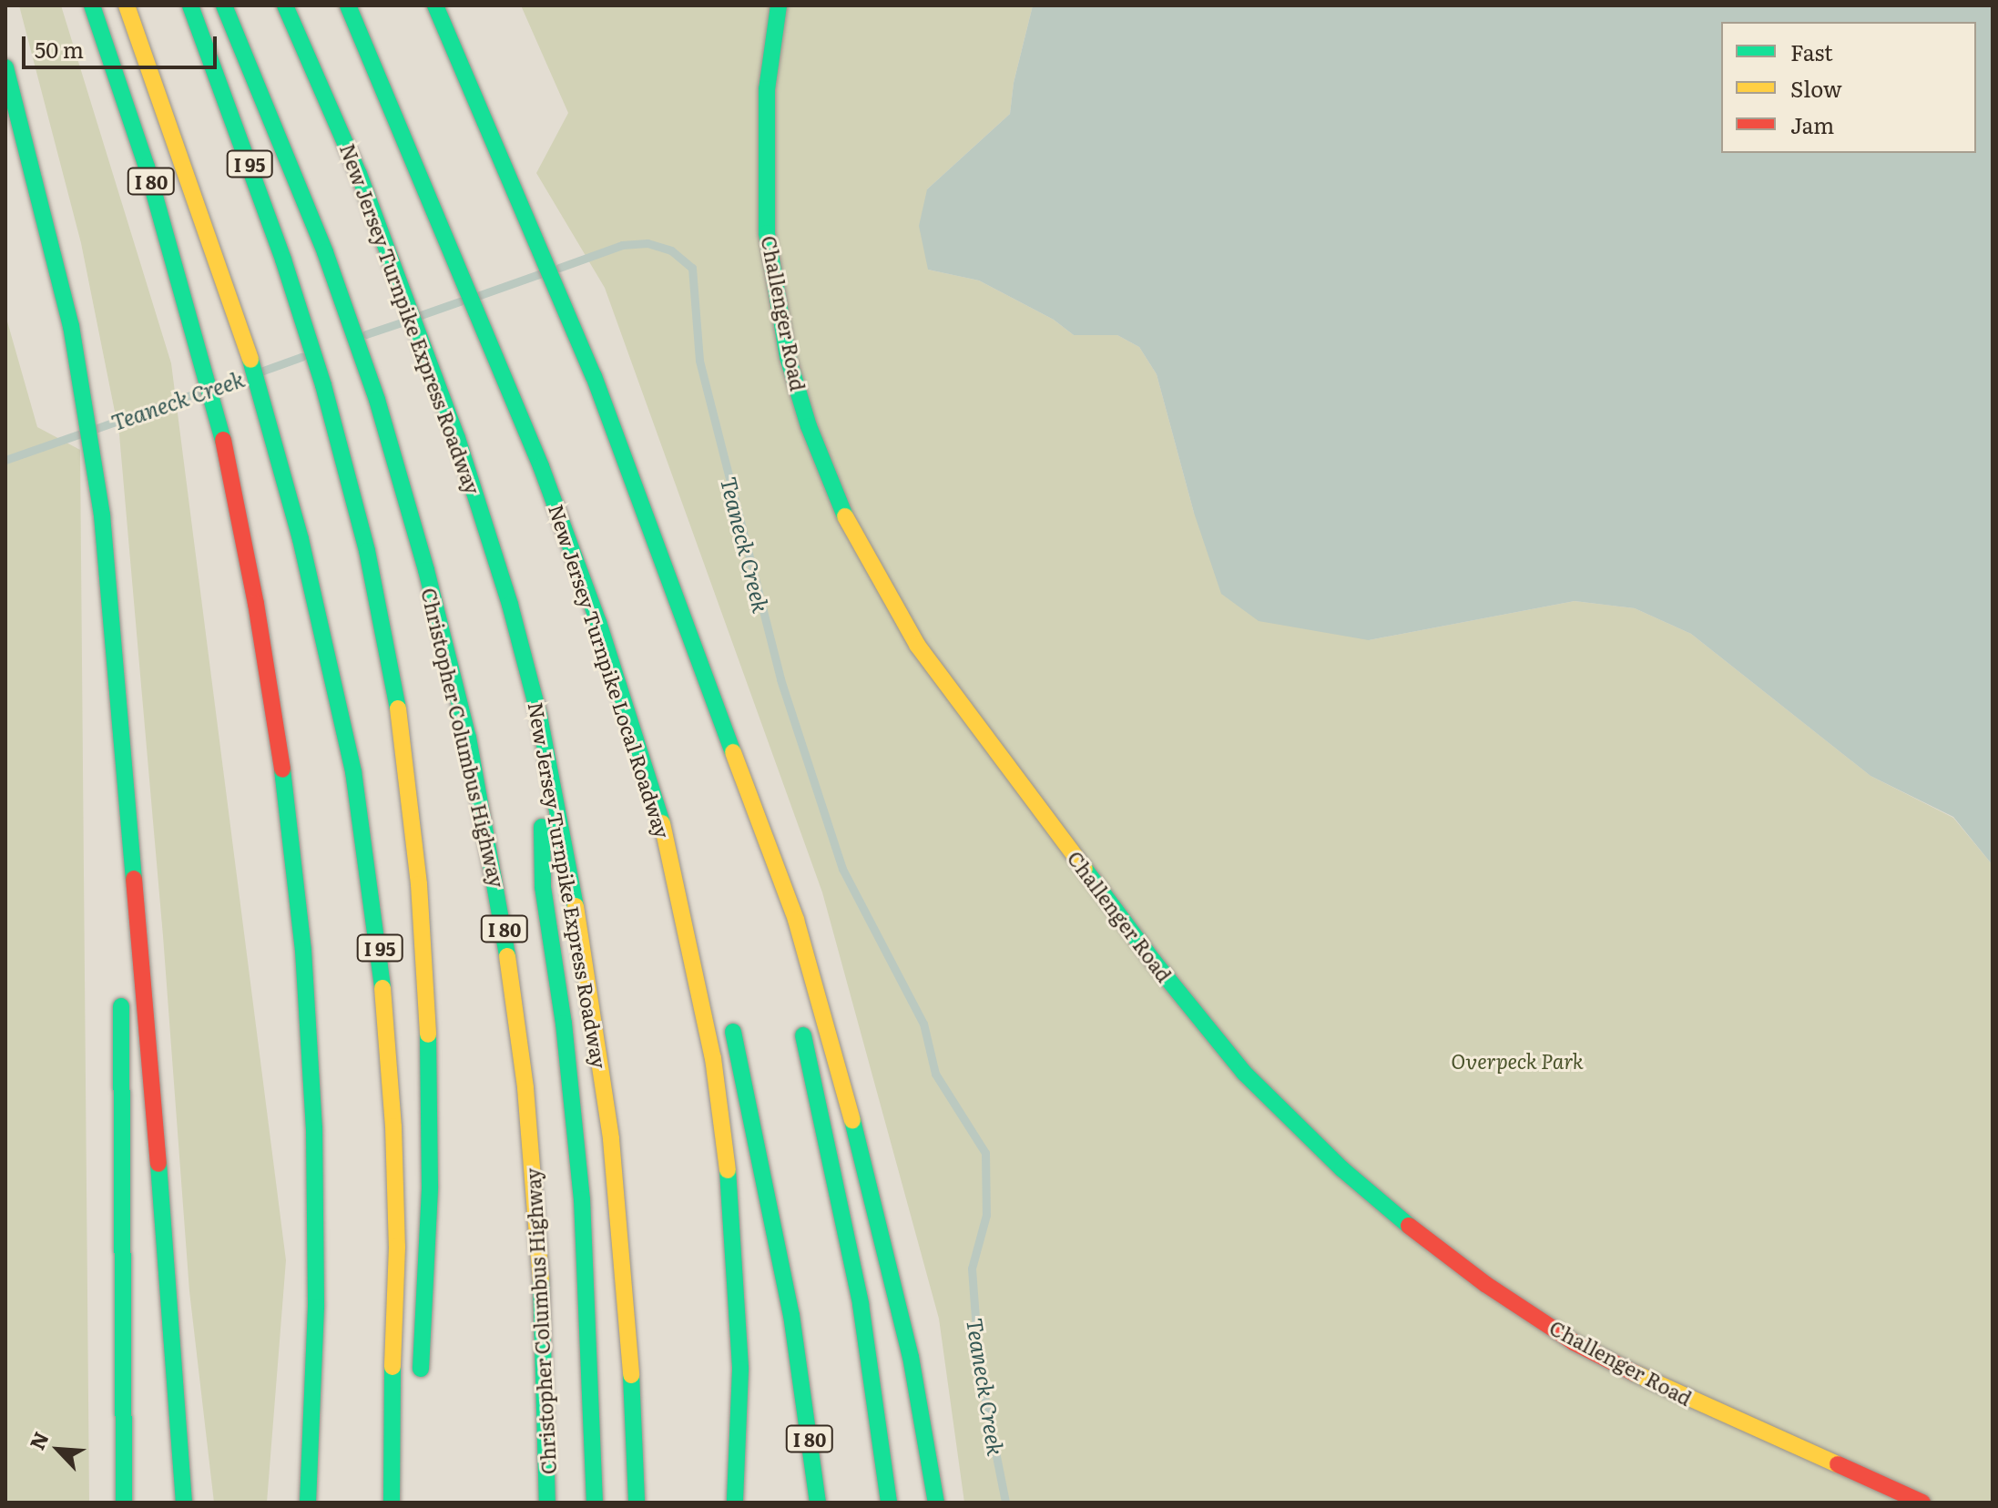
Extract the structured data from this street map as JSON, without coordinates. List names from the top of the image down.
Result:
{
  "streets": {
    "main road": [
      "I 95",
      "I 80",
      "Challenger Road",
      "New Jersey Turnpike Express Roadway",
      "New Jersey Turnpike Local Roadway",
      "Christopher Columbus Highway"
    ]
  },
  "crossings": [
    ["I 80", "New Jersey Turnpike Express Roadway"]
  ],
  "water": ["Teaneck Creek"],
  "parks": ["Overpeck Park"],
  "legend": ["Fast", "Slow", "Jam"],
  "scale_bar": "50 m",
  "north": "top left"
}
